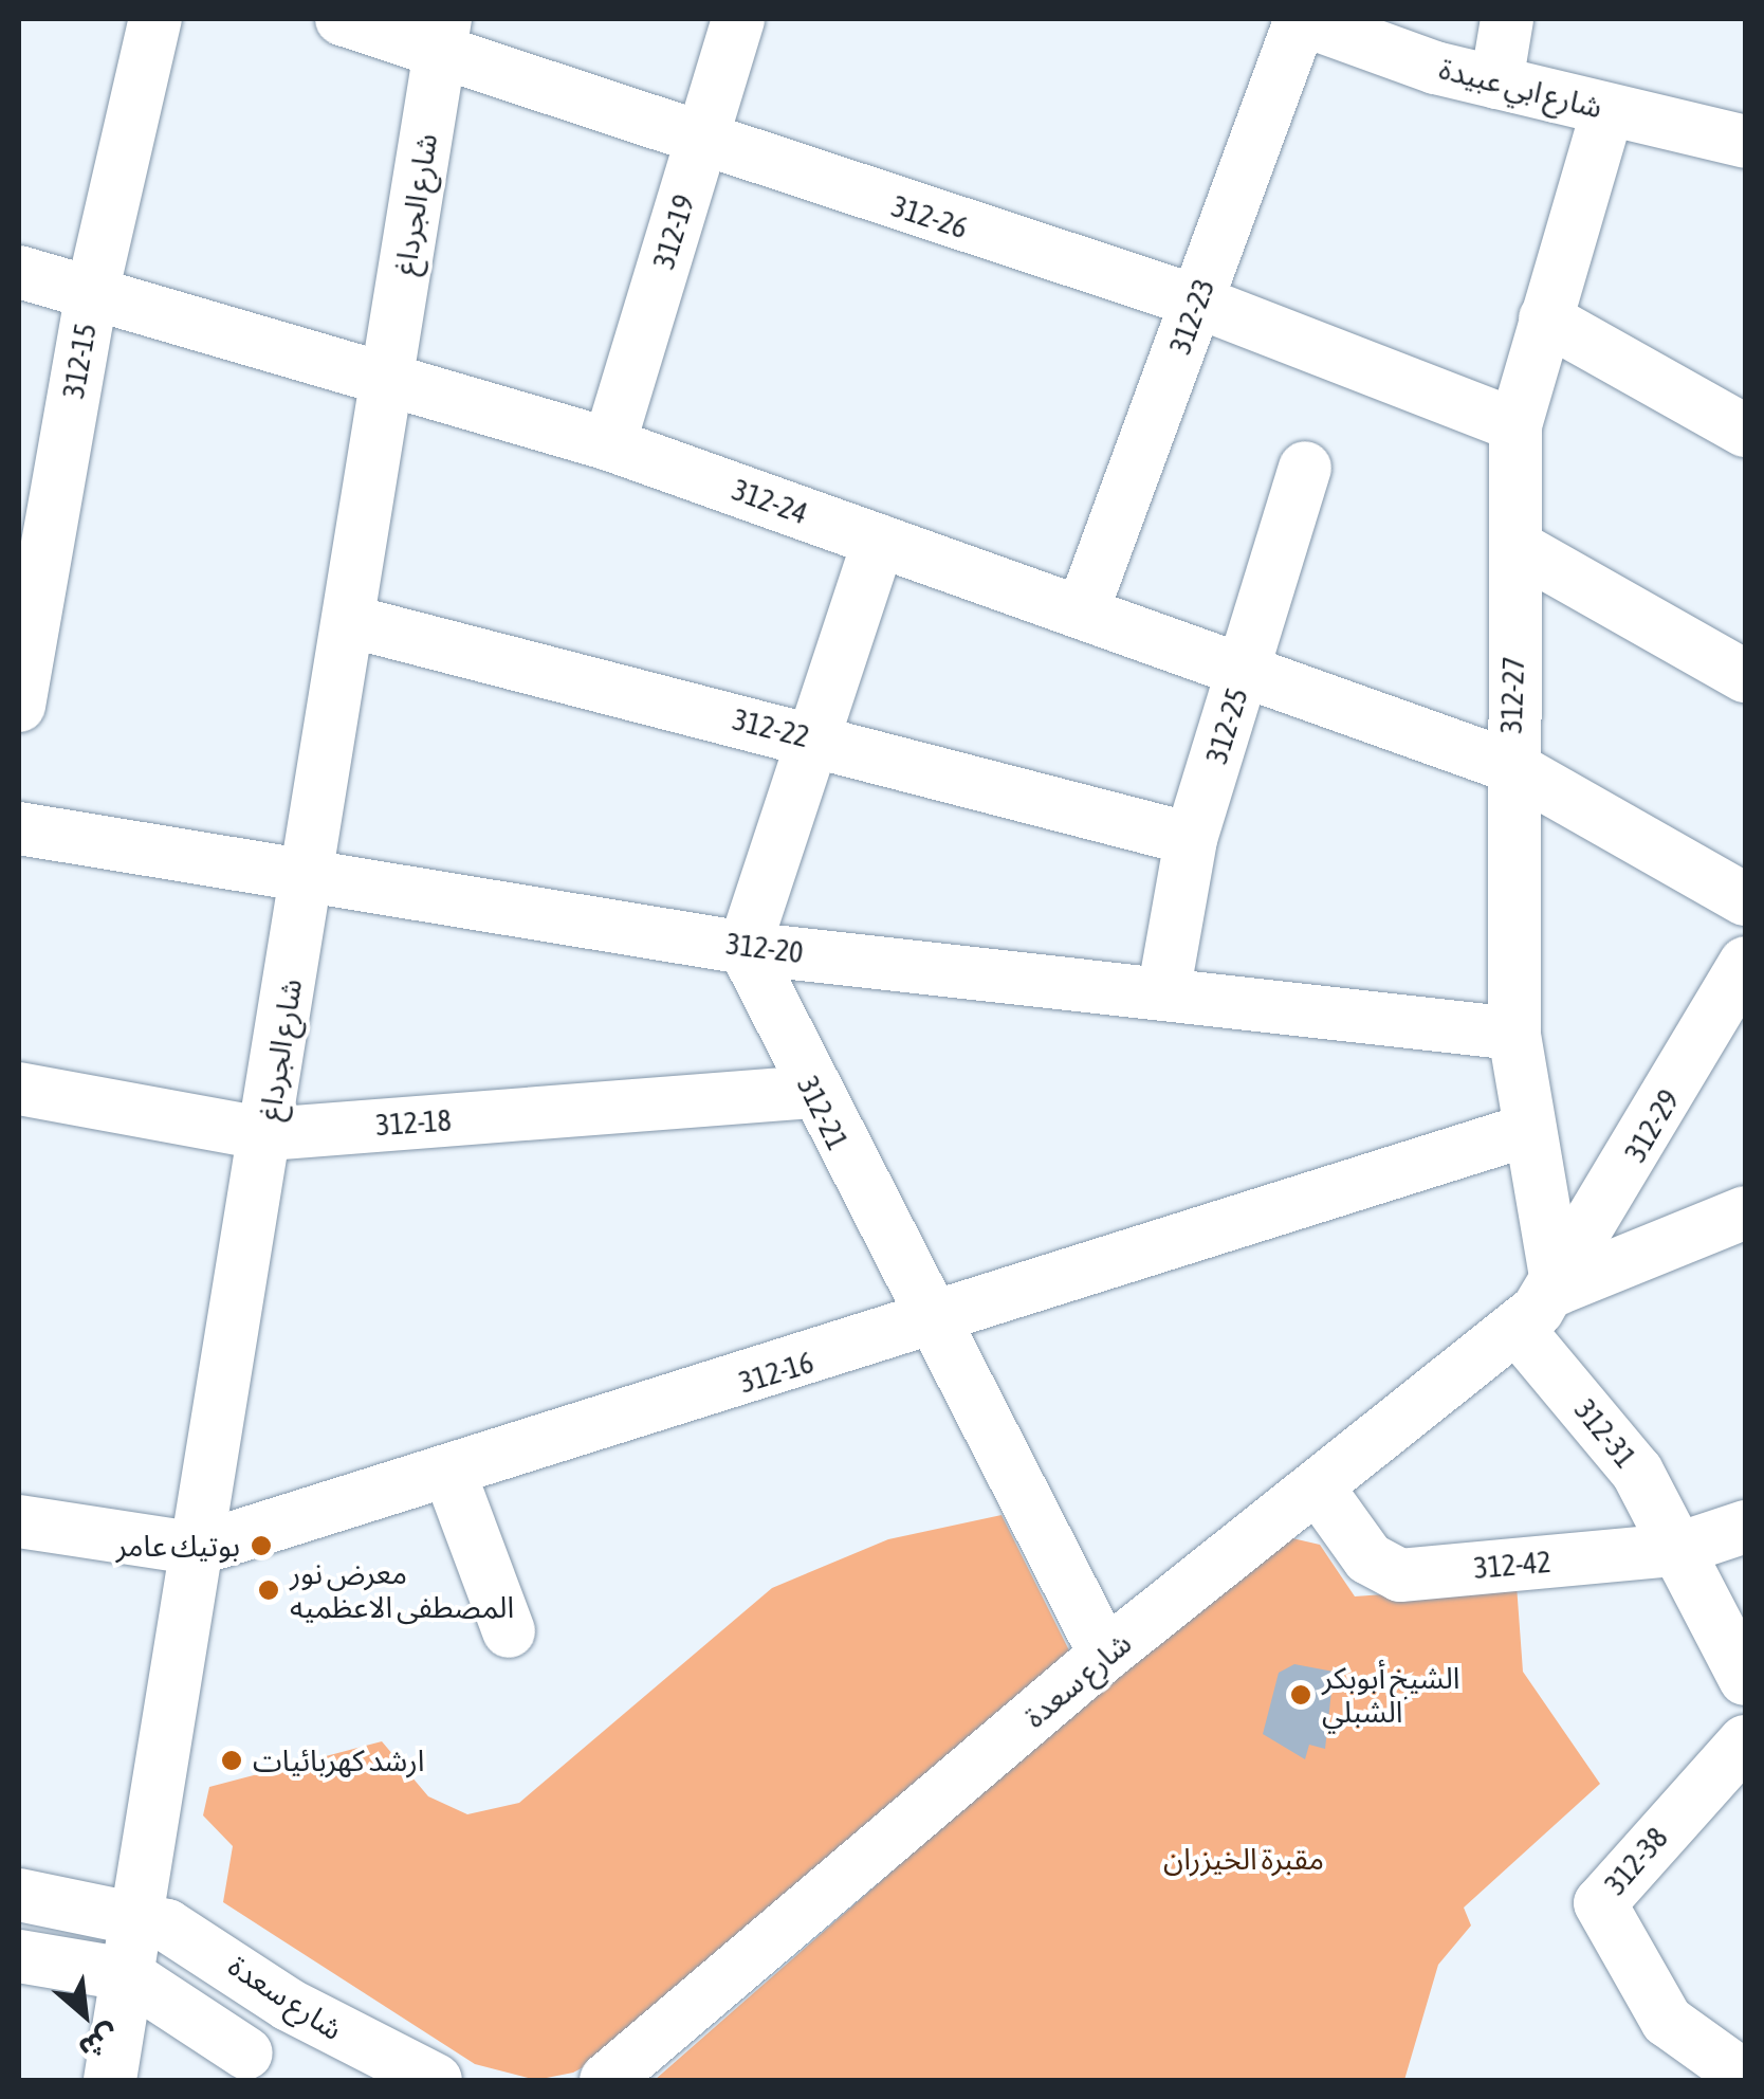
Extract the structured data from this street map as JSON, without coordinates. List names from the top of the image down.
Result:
{
  "streets": {
    "street": [
      "شارع ابي عبيدة",
      "شارع الجرداغ",
      "312-26",
      "312-19",
      "312-23",
      "312-15",
      "312-24",
      "312-27",
      "312-25",
      "312-22",
      "312-20",
      "312-21",
      "312-18",
      "312-29",
      "312-16",
      "312-31",
      "312-42",
      "شارع سعدة",
      "312-38"
    ]
  },
  "crossings": [
    ["شارع ابي عبيدة", "312-23"],
    ["شارع ابي عبيدة", "312-27"],
    ["شارع الجرداغ", "312-26"],
    ["شارع الجرداغ", "312-24"],
    ["شارع الجرداغ", "312-22"],
    ["شارع الجرداغ", "312-20"],
    ["شارع الجرداغ", "312-18"],
    ["شارع الجرداغ", "312-16"],
    ["شارع الجرداغ", "شارع سعدة"],
    ["312-26", "312-19"],
    ["312-26", "312-23"],
    ["312-26", "312-27"],
    ["312-19", "312-24"],
    ["312-23", "312-24"],
    ["312-15", "312-24"],
    ["312-24", "312-27"],
    ["312-24", "312-25"],
    ["312-27", "312-20"],
    ["312-27", "312-29"],
    ["312-27", "312-16"],
    ["312-27", "شارع سعدة"],
    ["312-25", "312-22"],
    ["312-25", "312-20"],
    ["312-20", "312-21"],
    ["312-21", "312-18"],
    ["312-21", "312-16"],
    ["312-21", "شارع سعدة"],
    ["312-29", "شارع سعدة"],
    ["312-31", "312-42"],
    ["312-31", "شارع سعدة"],
    ["312-42", "شارع سعدة"]
  ],
  "parks": ["مقبرة الخيزران"],
  "places": [
    "بوتيك عامر",
    "معرض نور المصطفى الاعظميه",
    "الشيخ أبوبكر الشبلي",
    "ارشد كهربائيات"
  ],
  "north": "bottom right"
}
